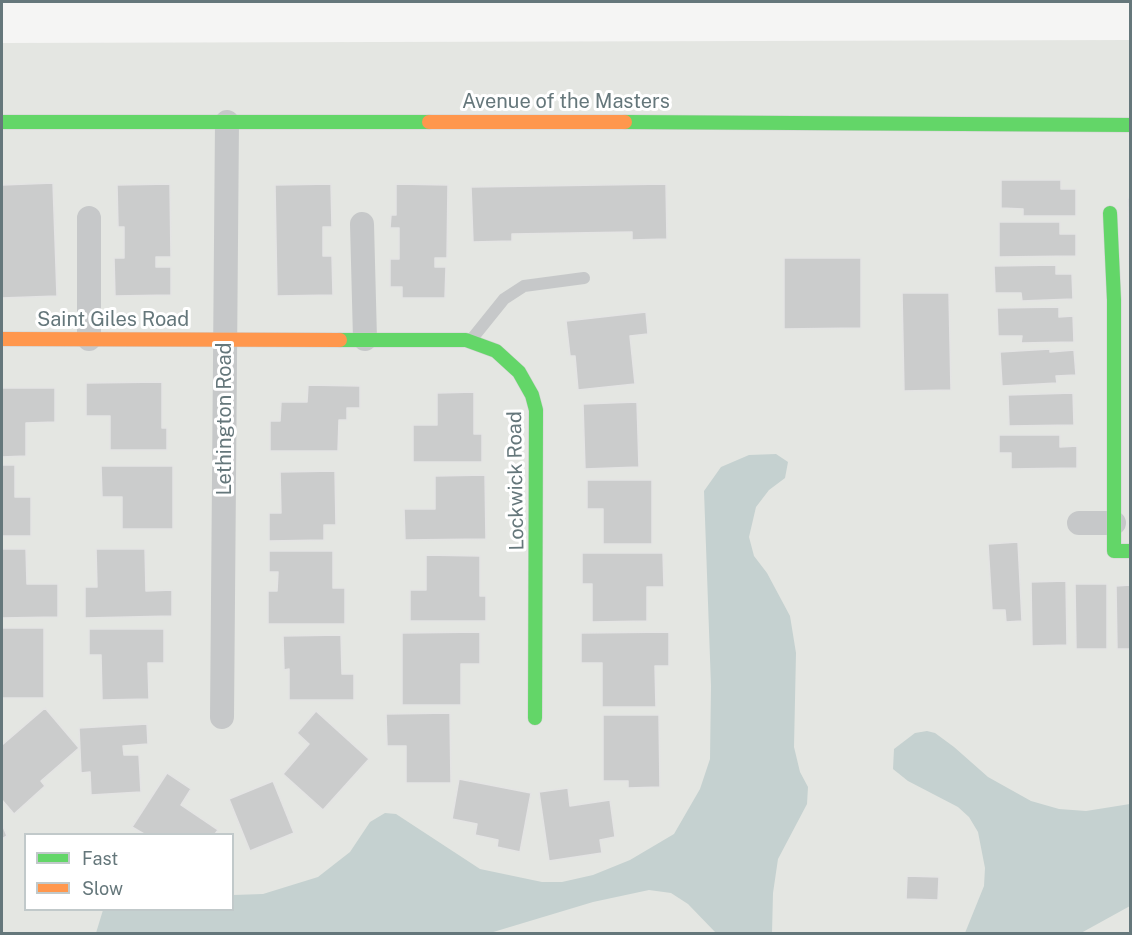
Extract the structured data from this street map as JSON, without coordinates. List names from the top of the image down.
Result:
{
  "streets": {
    "street": [
      "Avenue of the Masters",
      "Saint Giles Road",
      "Lethington Road",
      "Lockwick Road"
    ]
  },
  "crossings": [
    ["Avenue of the Masters", "Lethington Road"],
    ["Saint Giles Road", "Lethington Road"],
    ["Saint Giles Road", "Lockwick Road"],
    ["Lethington Road", "Lockwick Road"]
  ],
  "legend": ["Fast", "Slow"]
}
